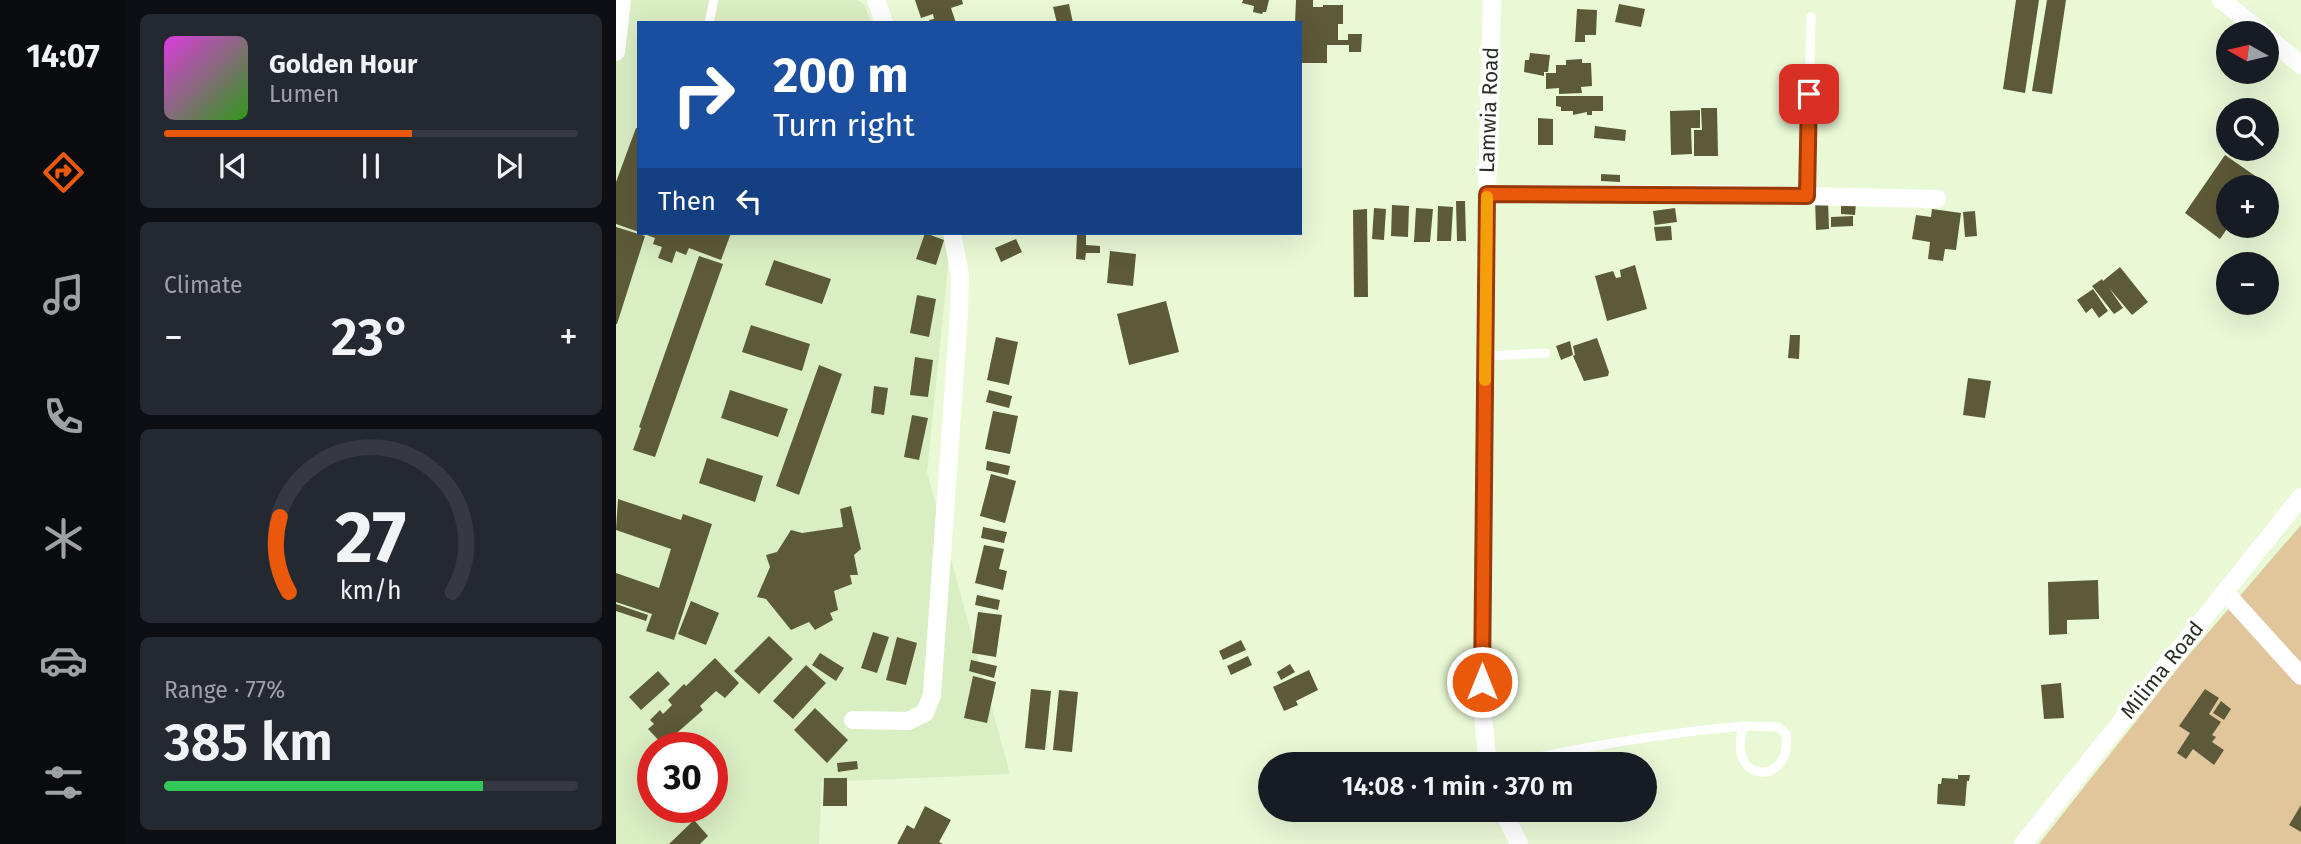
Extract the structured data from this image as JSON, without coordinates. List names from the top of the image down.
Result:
{
  "streets": {
    "street": ["Lamwia Road", "Milima Road"]
  },
  "north": "left",
  "page": {
    "tabs": "14:07",
    "map_buttons": ["+", "−"],
    "turn": ["200 m", "Turn right"],
    "song": ["Golden Hour", "Lumen"],
    "then": "Then",
    "tile": [
      "Climate",
      ["Range · 77%", "385 km"]
    ],
    "heat": ["−", "23°", "+"],
    "limit": "30",
    "trip": "14:08 · 1 min · 370 m",
    "gauge": ["27", "km/h"]
  }
}
